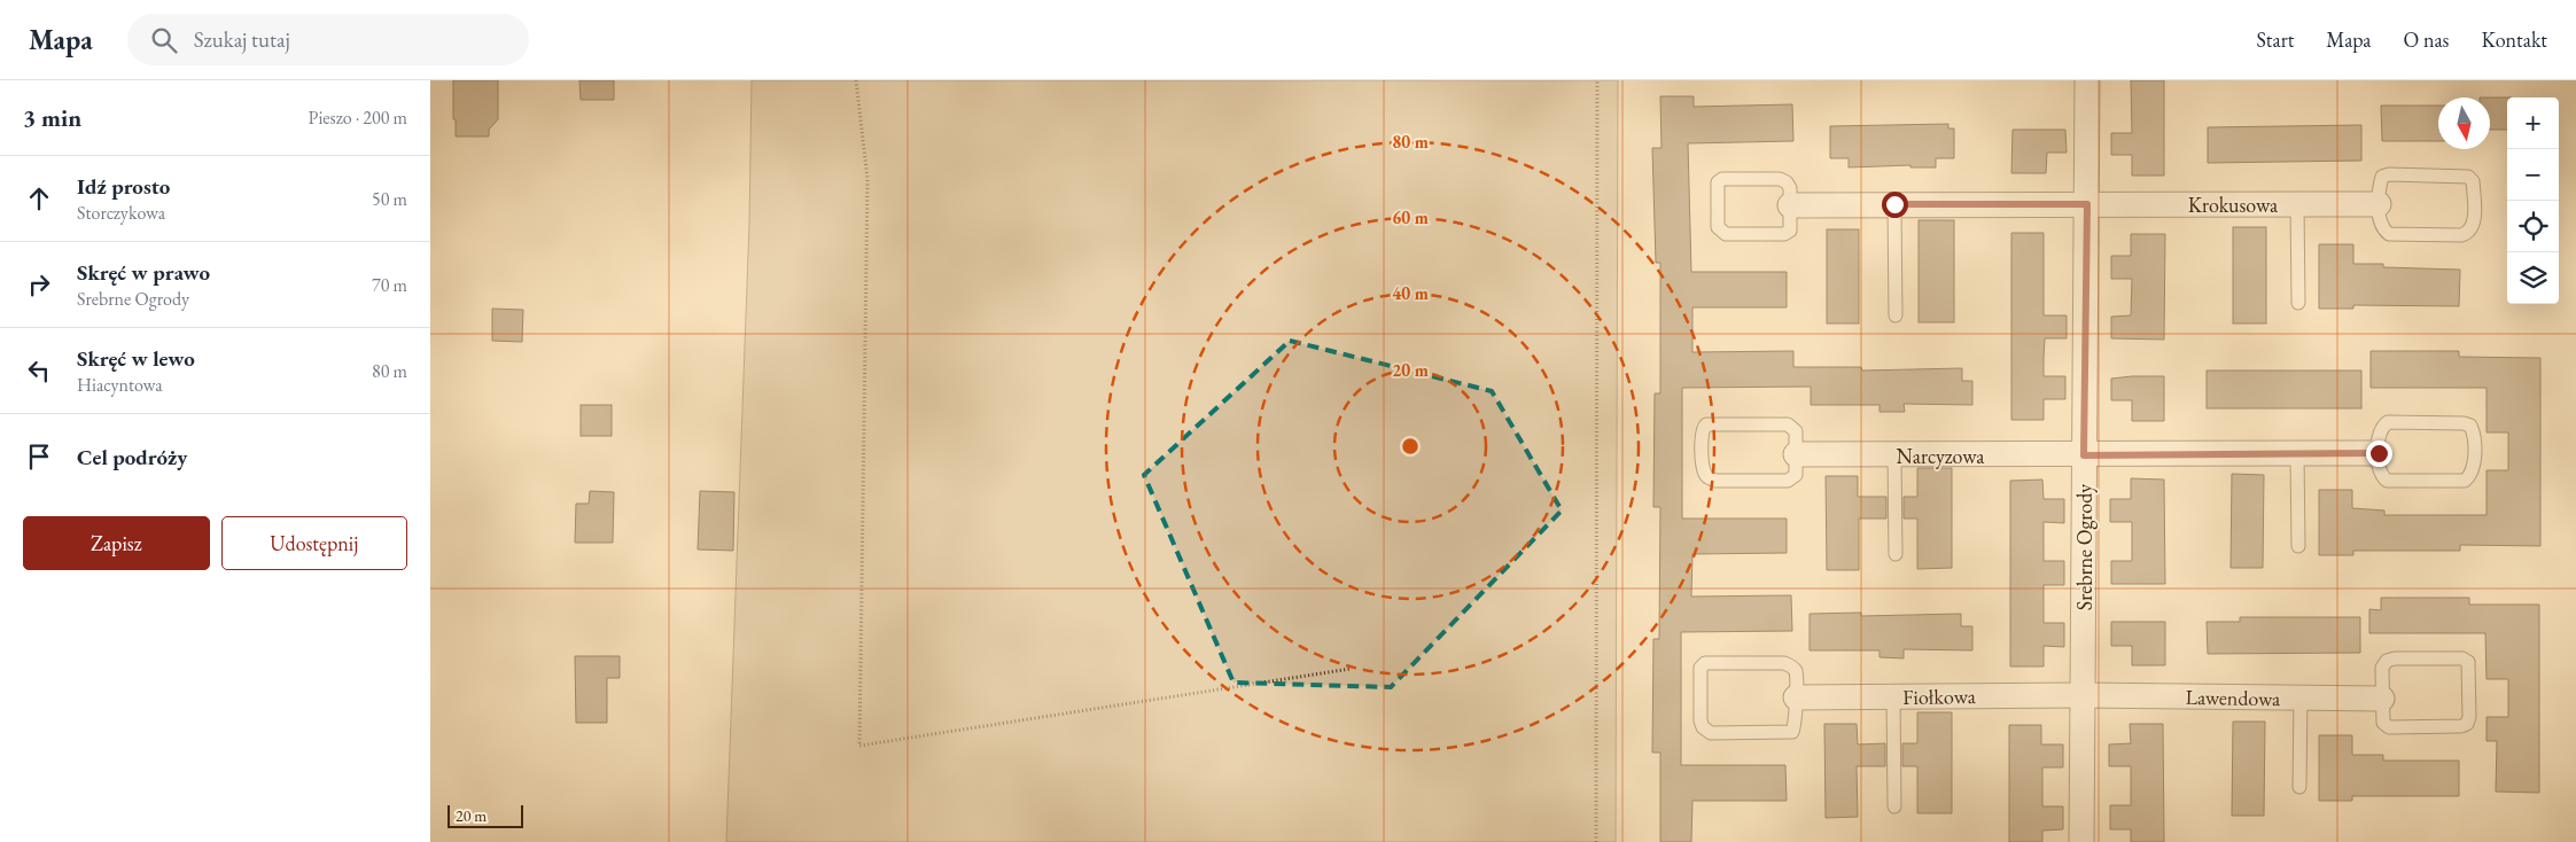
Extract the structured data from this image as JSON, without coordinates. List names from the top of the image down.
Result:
{
  "streets": {
    "street": [
      "Krokusowa",
      "Narcyzowa",
      "Srebrne Ogrody",
      "Fiołkowa",
      "Lawendowa"
    ]
  },
  "crossings": [
    ["Krokusowa", "Srebrne Ogrody"],
    ["Narcyzowa", "Srebrne Ogrody"],
    ["Srebrne Ogrody", "Fiołkowa"],
    ["Srebrne Ogrody", "Lawendowa"],
    ["Fiołkowa", "Lawendowa"]
  ],
  "scale_bar": "20 m",
  "north": "bottom",
  "page": {
    "header": "Mapa",
    "search": "Szukaj tutaj",
    "nav": [
      "Start",
      "Mapa",
      "O nas",
      "Kontakt"
    ],
    "heading": ["3 min", "Pieszo · 200 m"],
    "map_buttons": ["+", "−"],
    "list": [
      ["Idź prosto", "Storczykowa", "50 m"],
      ["Skręć w prawo", "Srebrne Ogrody", "70 m"],
      ["Skręć w lewo", "Hiacyntowa", "80 m"],
      "Cel podróży"
    ],
    "buttons": ["Zapisz", "Udostępnij"],
    "scale": "20 m"
  },
  "rings": [
    "80 m",
    "60 m",
    "40 m",
    "20 m"
  ]
}
